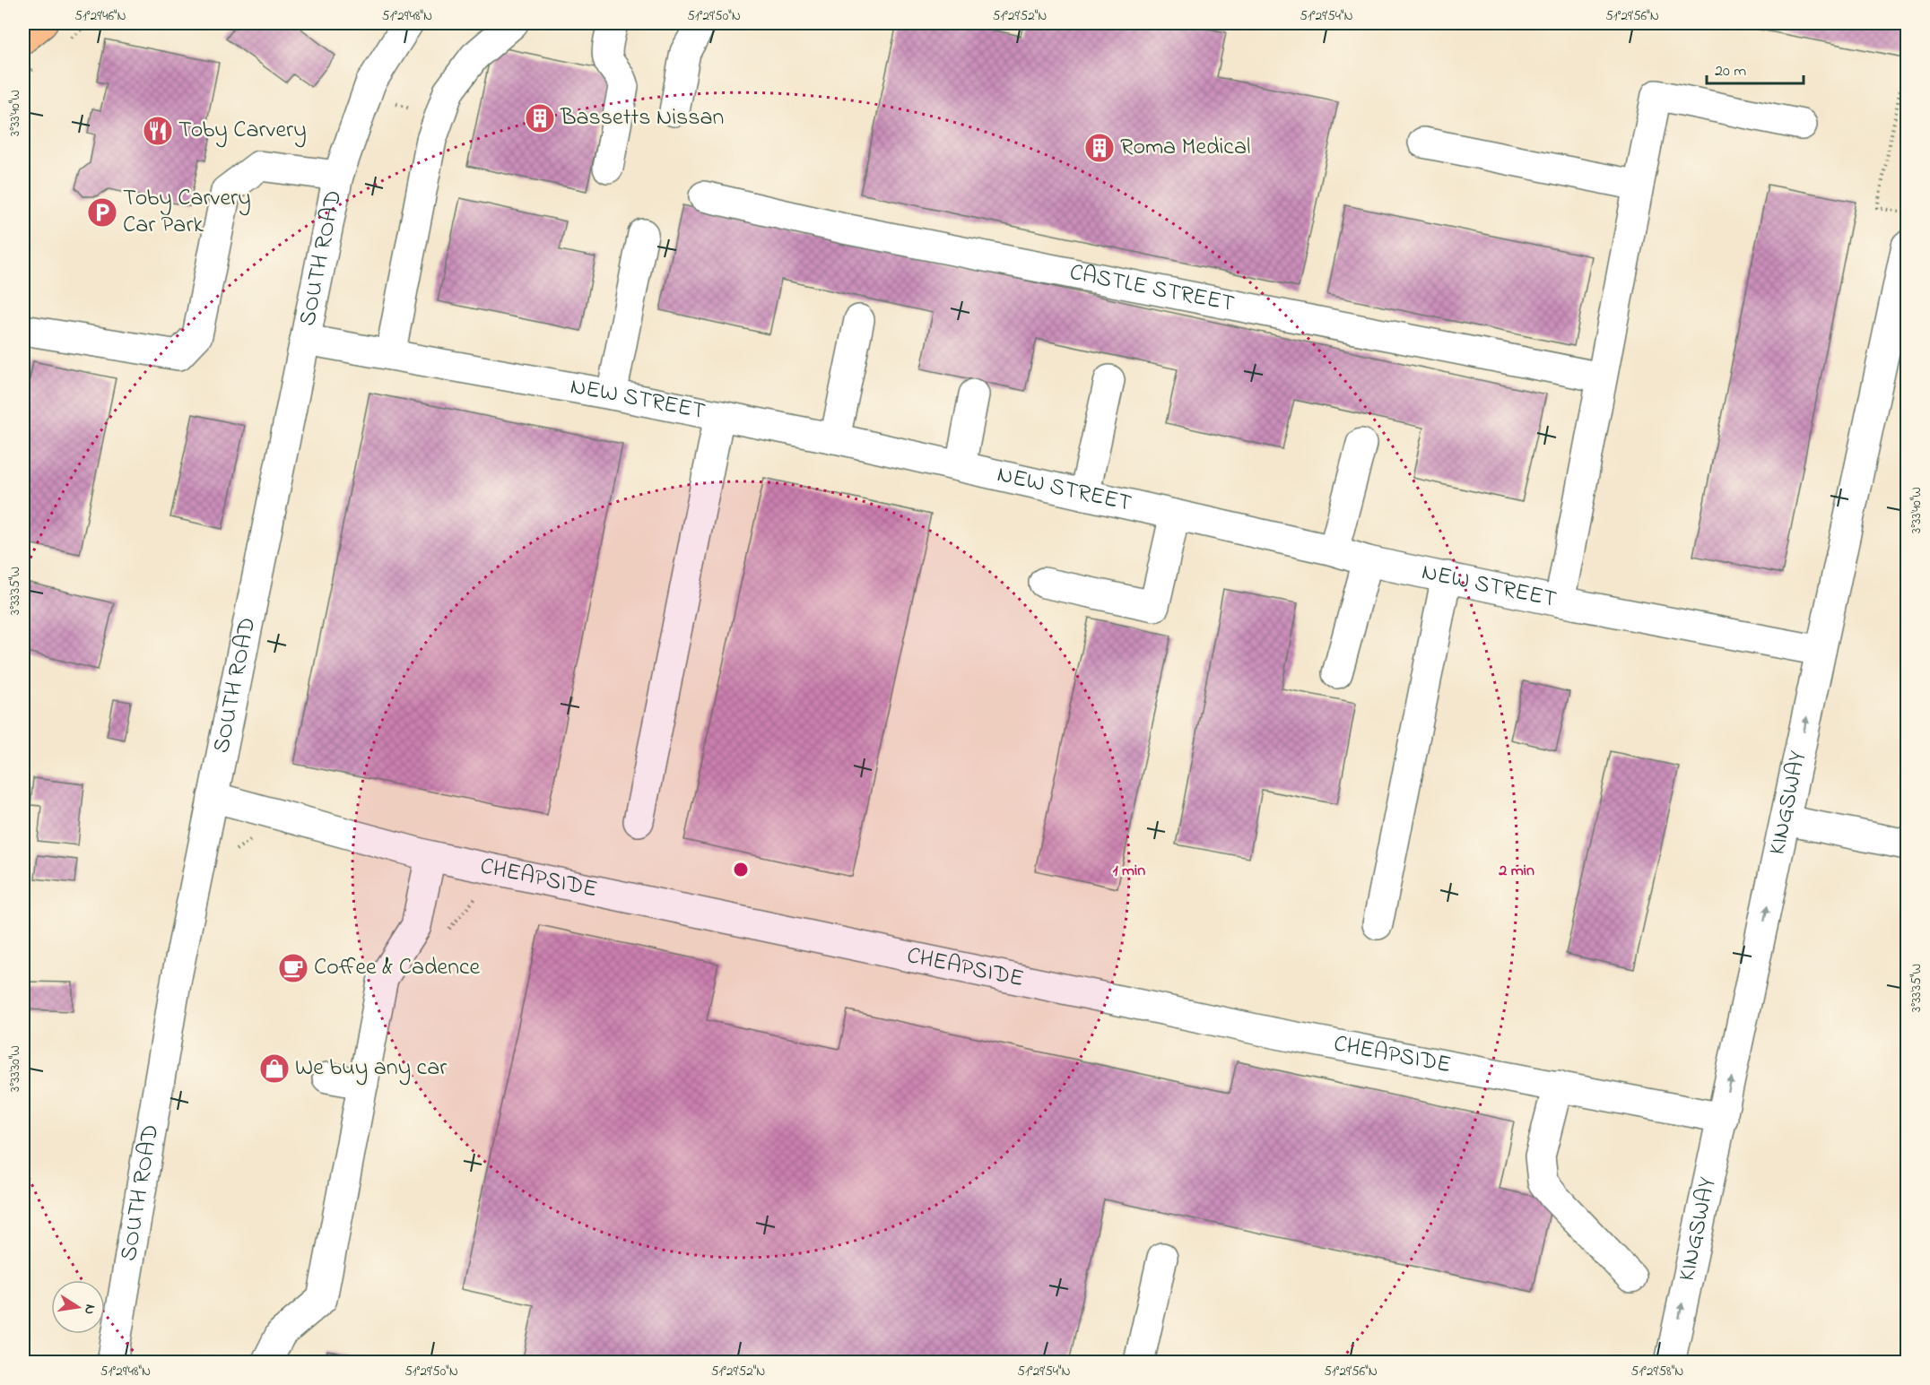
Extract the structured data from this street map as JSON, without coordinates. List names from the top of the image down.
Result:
{
  "streets": {
    "street": [
      "SOUTH ROAD",
      "CASTLE STREET",
      "NEW STREET",
      "KINGSWAY",
      "CHEAPSIDE"
    ]
  },
  "crossings": [
    ["SOUTH ROAD", "NEW STREET"],
    ["SOUTH ROAD", "CHEAPSIDE"],
    ["NEW STREET", "KINGSWAY"],
    ["KINGSWAY", "CHEAPSIDE"]
  ],
  "one_way": ["KINGSWAY"],
  "places": {
    "building": ["Bassetts Nissan", "Roma Medical"],
    "restaurant": ["Toby Carvery"],
    "parking": ["Toby Carvery Car Park"],
    "cafe": ["Coffee & Cadence"],
    "shop": ["We buy any car"]
  },
  "scale_bar": "20 m",
  "north": "right",
  "coordinates": [
    "51°29'46\"N",
    "51°29'48\"N",
    "51°29'50\"N",
    "51°29'52\"N",
    "51°29'54\"N",
    "51°29'56\"N",
    "3°33'40\"W",
    "3°33'35\"W",
    "3°33'30\"W",
    "51°29'58\"N"
  ],
  "rings": ["1 min", "2 min"]
}
